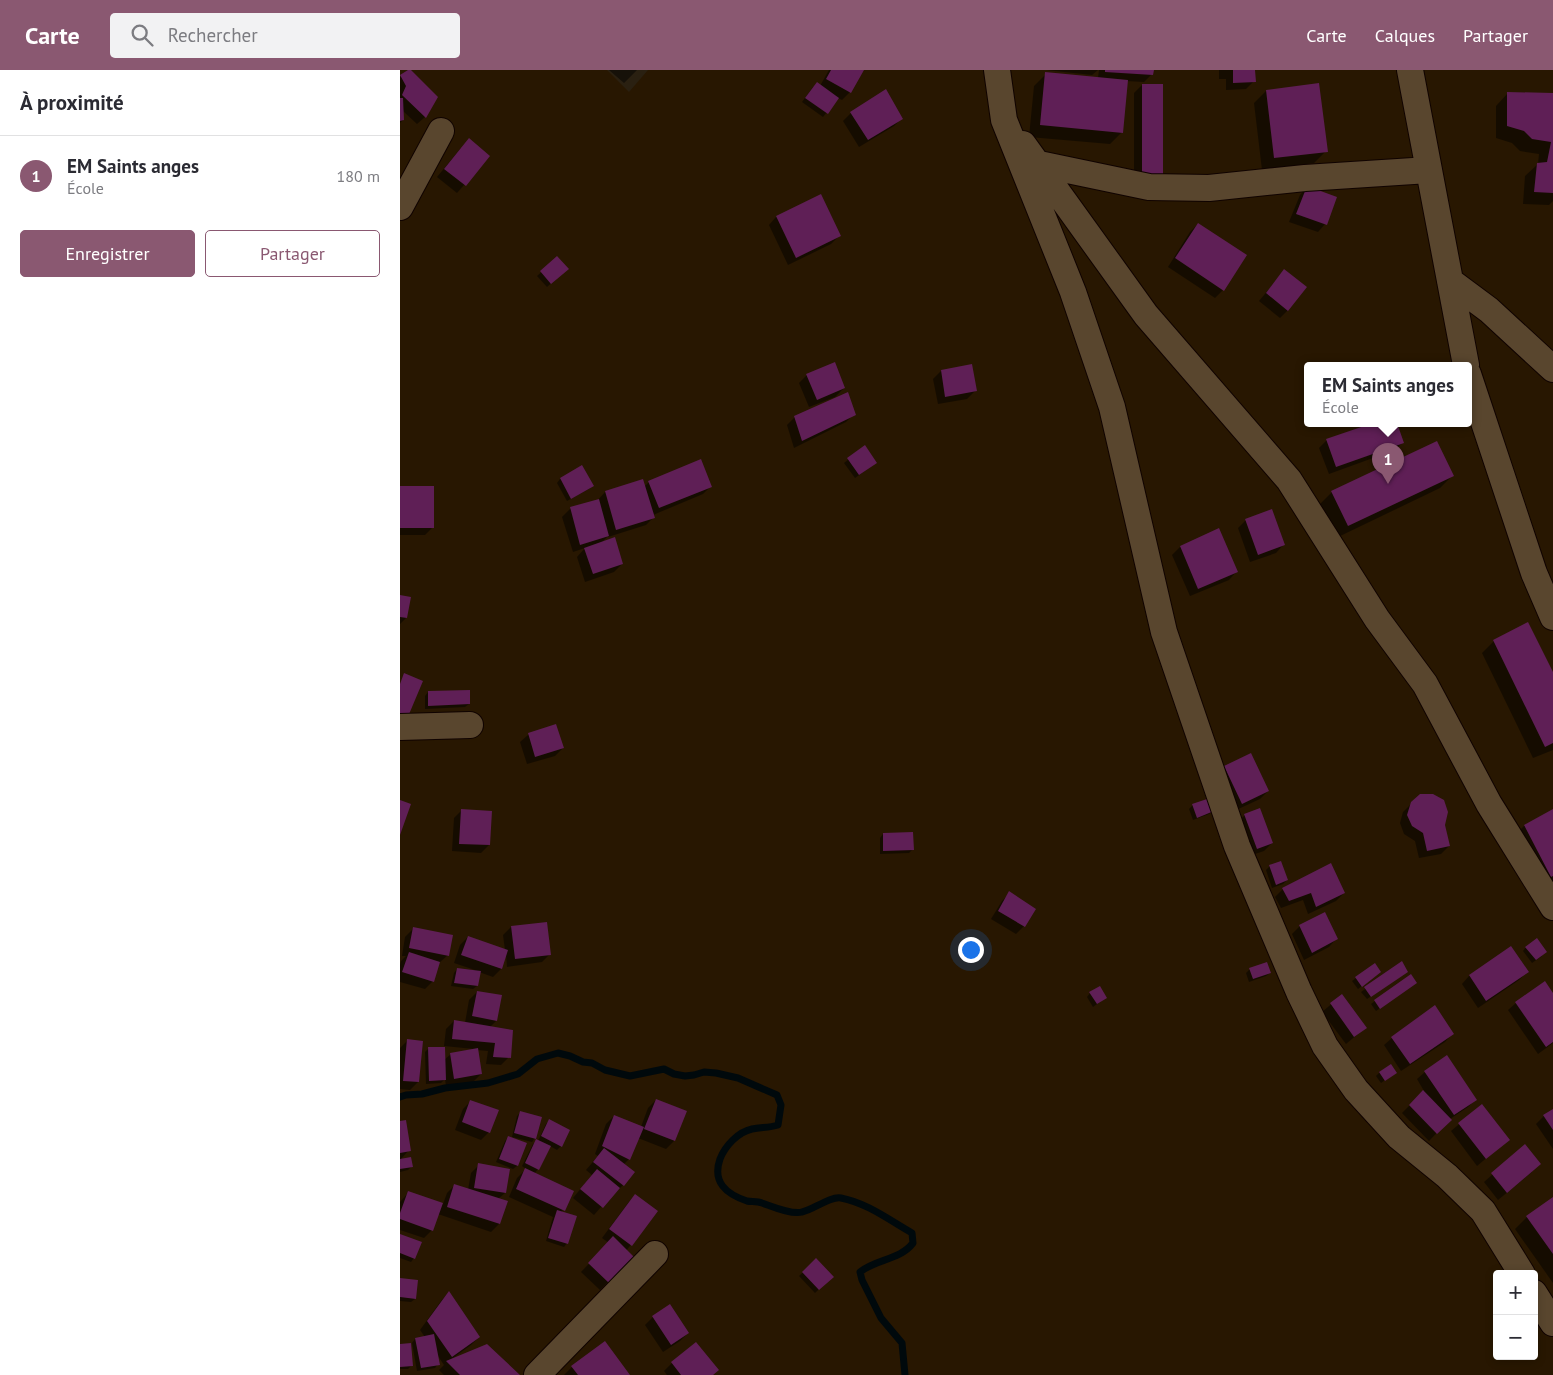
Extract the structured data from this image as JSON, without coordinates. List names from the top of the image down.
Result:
{
  "page": {
    "header": "Carte",
    "search": "Rechercher",
    "nav": ["Carte", "Calques", "Partager"],
    "heading": "À proximité",
    "list": [
      {
        "mark": "1",
        "name": "EM Saints anges",
        "note": "École",
        "value": "180 m"
      }
    ],
    "buttons": ["Enregistrer", "Partager"],
    "popup": ["EM Saints anges", "École"],
    "pins": "1",
    "map_buttons": ["+", "−"]
  }
}
